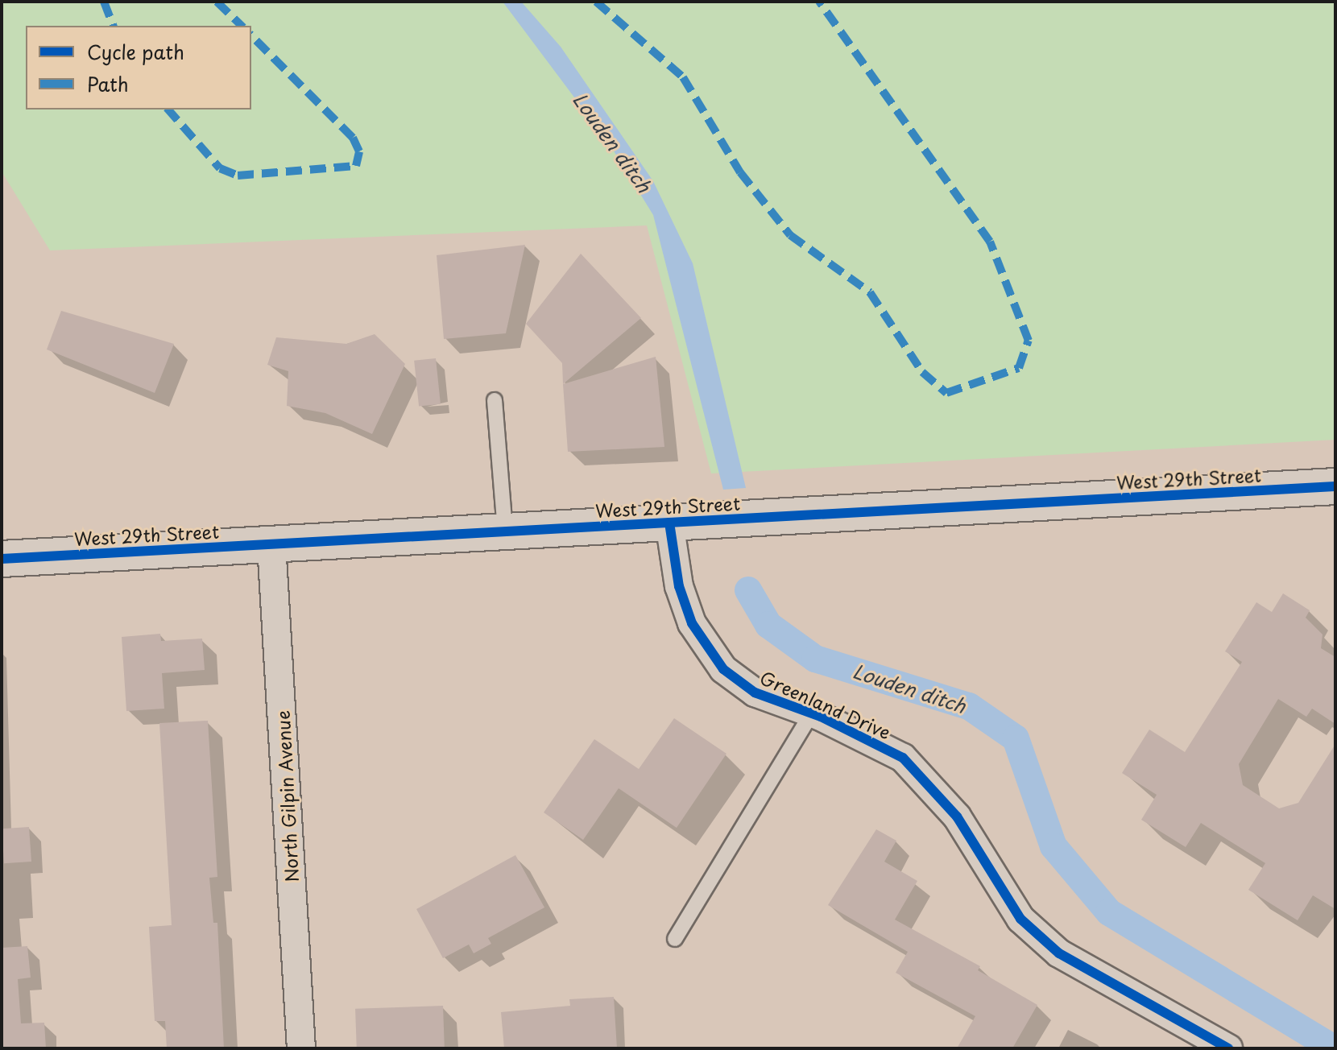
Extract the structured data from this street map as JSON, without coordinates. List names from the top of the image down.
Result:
{
  "streets": {
    "main road": ["West 29th Street"],
    "street": ["Greenland Drive", "North Gilpin Avenue"]
  },
  "crossings": [
    ["West 29th Street", "Greenland Drive"],
    ["West 29th Street", "North Gilpin Avenue"]
  ],
  "water": ["Louden ditch"],
  "legend": ["Cycle path", "Path"]
}
